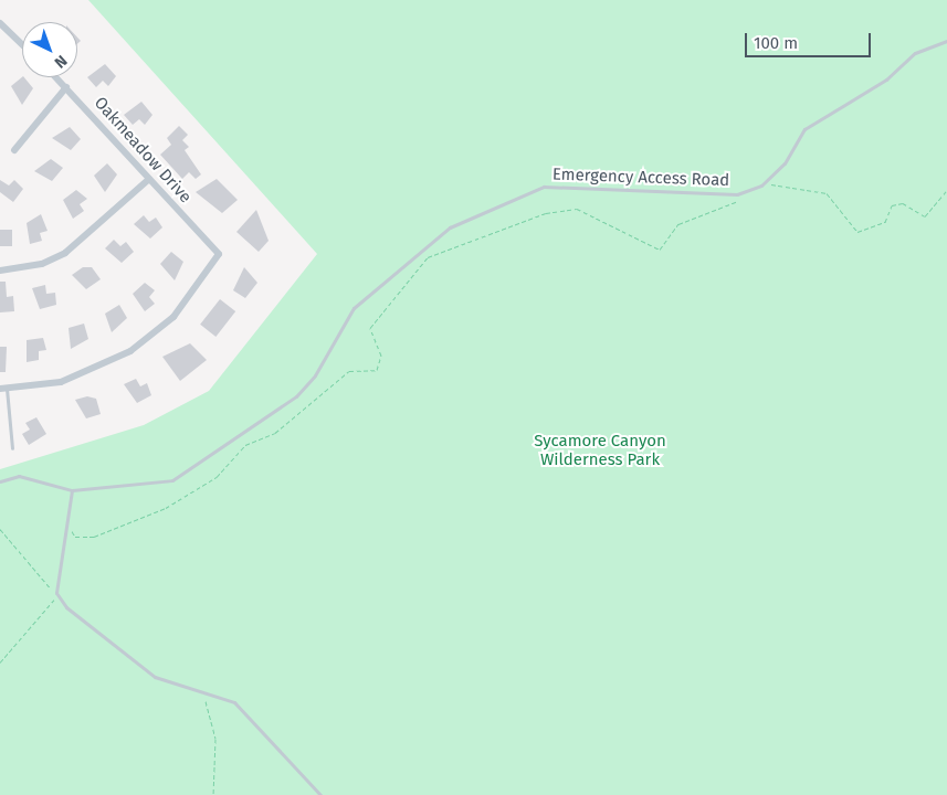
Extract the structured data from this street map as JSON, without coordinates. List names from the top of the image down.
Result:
{
  "streets": {
    "street": ["Oakmeadow Drive"],
    "lane": ["Emergency Access Road"]
  },
  "parks": ["Sycamore Canyon Wilderness Park"],
  "scale_bar": "100 m",
  "north": "bottom right"
}
